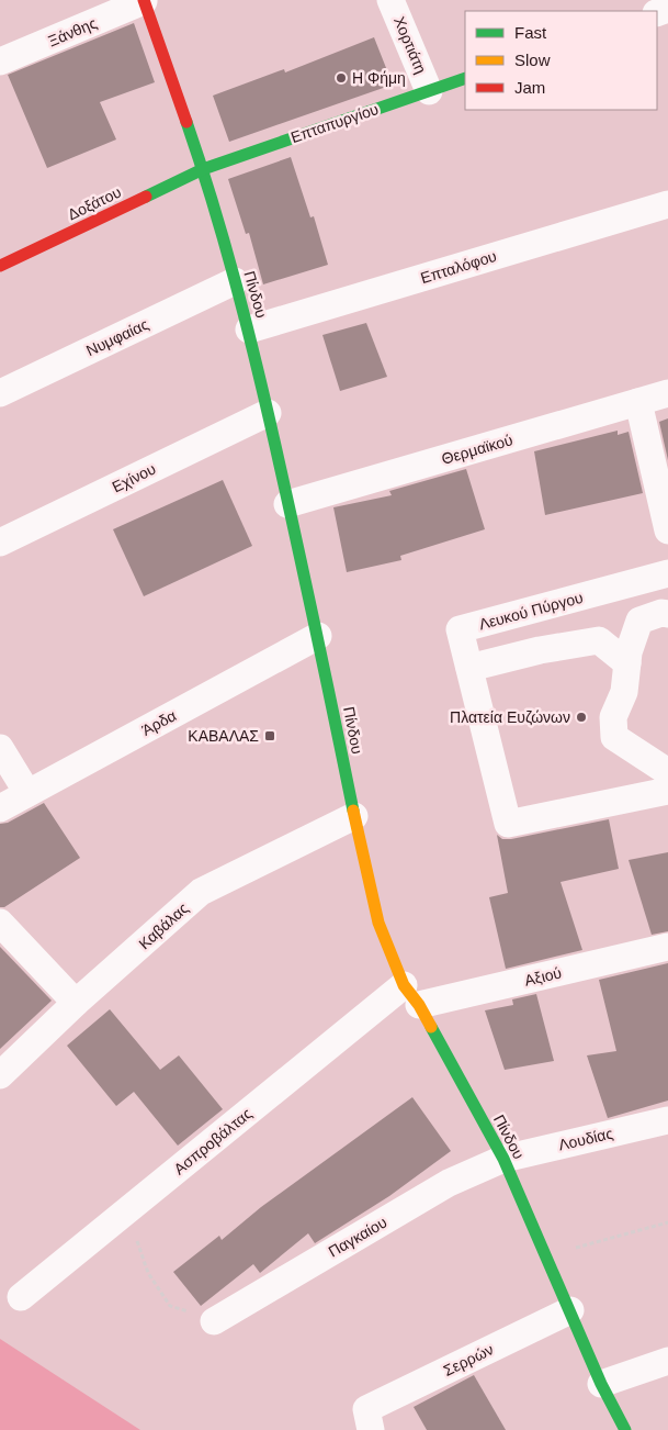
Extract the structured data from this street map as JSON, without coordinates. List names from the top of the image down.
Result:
{
  "streets": {
    "street": [
      "Ξάνθης",
      "Χορτιάτη",
      "Επταπυργίου",
      "Δοξάτου",
      "Επταλόφου",
      "Πίνδου",
      "Νυμφαίας",
      "Θερμαϊκού",
      "Εχίνου",
      "Λευκού Πύργου",
      "Άρδα",
      "Καβάλας",
      "Αξιού",
      "Λουδίας",
      "Ασπροβάλτας",
      "Παγκαίου",
      "Σερρών"
    ]
  },
  "crossings": [
    ["Ξάνθης", "Πίνδου"],
    ["Χορτιάτη", "Επταπυργίου"],
    ["Επταπυργίου", "Δοξάτου"],
    ["Επταπυργίου", "Πίνδου"],
    ["Δοξάτου", "Πίνδου"],
    ["Επταλόφου", "Πίνδου"],
    ["Πίνδου", "Νυμφαίας"],
    ["Πίνδου", "Θερμαϊκού"],
    ["Πίνδου", "Εχίνου"],
    ["Πίνδου", "Άρδα"],
    ["Πίνδου", "Καβάλας"],
    ["Πίνδου", "Αξιού"],
    ["Πίνδου", "Λουδίας"],
    ["Πίνδου", "Ασπροβάλτας"],
    ["Πίνδου", "Παγκαίου"],
    ["Πίνδου", "Σερρών"],
    ["Αξιού", "Ασπροβάλτας"],
    ["Λουδίας", "Παγκαίου"]
  ],
  "places": {
    "other": ["Η Φήμη", "Πλατεία Ευζώνων"],
    "transit": ["ΚΑΒΑΛΑΣ"]
  },
  "legend": ["Fast", "Slow", "Jam"]
}
